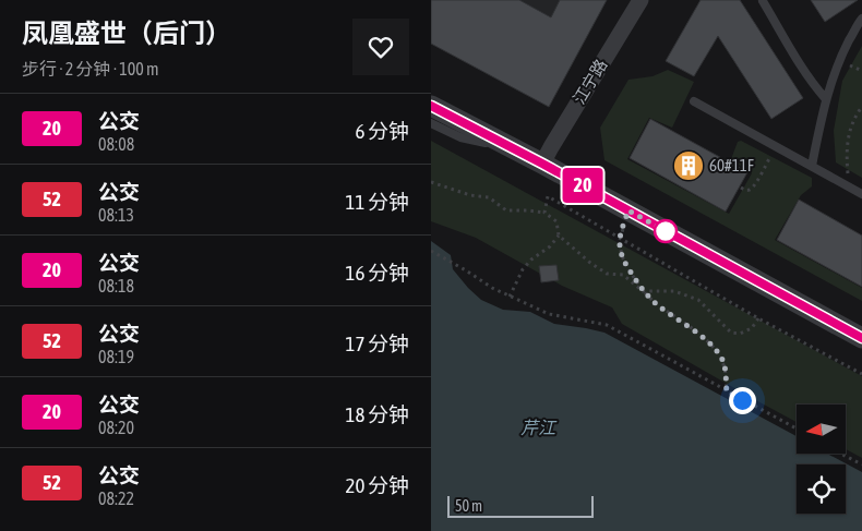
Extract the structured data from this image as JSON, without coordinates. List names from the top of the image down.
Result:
{
  "streets": {
    "street": ["江宁路"]
  },
  "water": ["芹江"],
  "places": {
    "building": ["60#11F"]
  },
  "lines": ["bus line 20"],
  "scale_bar": "50 m",
  "north": "left",
  "page": {
    "heading": ["凤凰盛世（后门）", "步行 · 2 分钟 · 100 m"],
    "on_map": "20",
    "list": [
      {
        "mark": "20",
        "name": "公交",
        "note": "08:08",
        "value": "6 分钟"
      },
      {
        "mark": "52",
        "name": "公交",
        "note": "08:13",
        "value": "11 分钟"
      },
      {
        "mark": "20",
        "name": "公交",
        "note": "08:18",
        "value": "16 分钟"
      },
      {
        "mark": "52",
        "name": "公交",
        "note": "08:19",
        "value": "17 分钟"
      },
      {
        "mark": "20",
        "name": "公交",
        "note": "08:20",
        "value": "18 分钟"
      },
      {
        "mark": "52",
        "name": "公交",
        "note": "08:22",
        "value": "20 分钟"
      }
    ],
    "scale": "50 m"
  }
}
